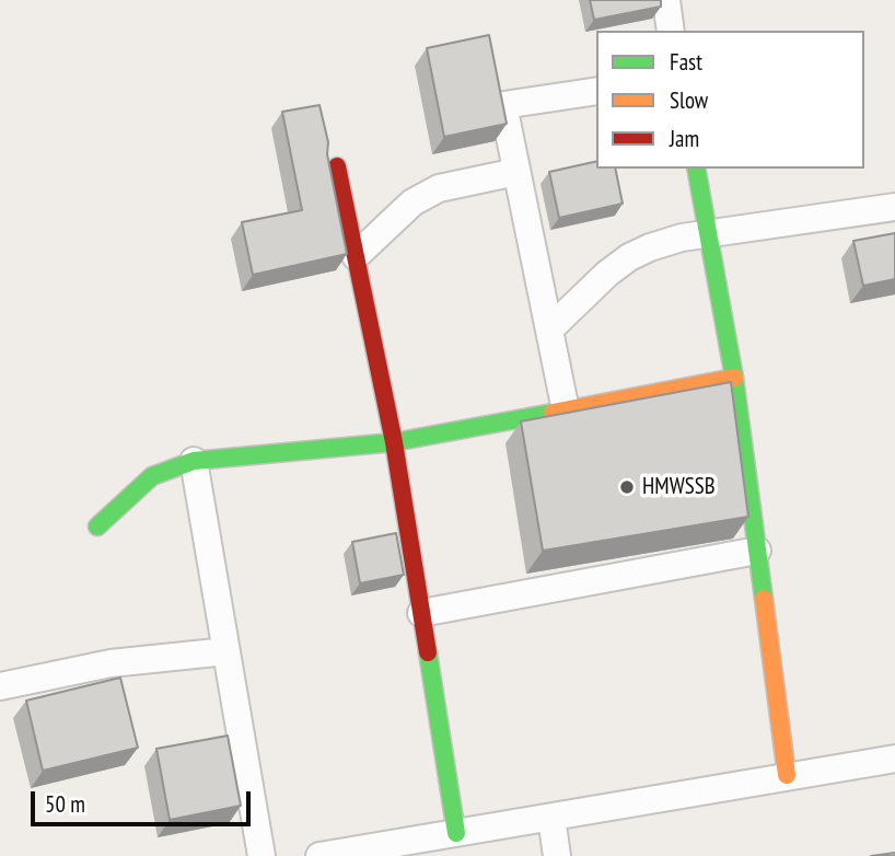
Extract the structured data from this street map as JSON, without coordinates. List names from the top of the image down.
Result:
{
  "places": ["HMWSSB"],
  "legend": ["Fast", "Slow", "Jam"],
  "scale_bar": "50 m"
}
